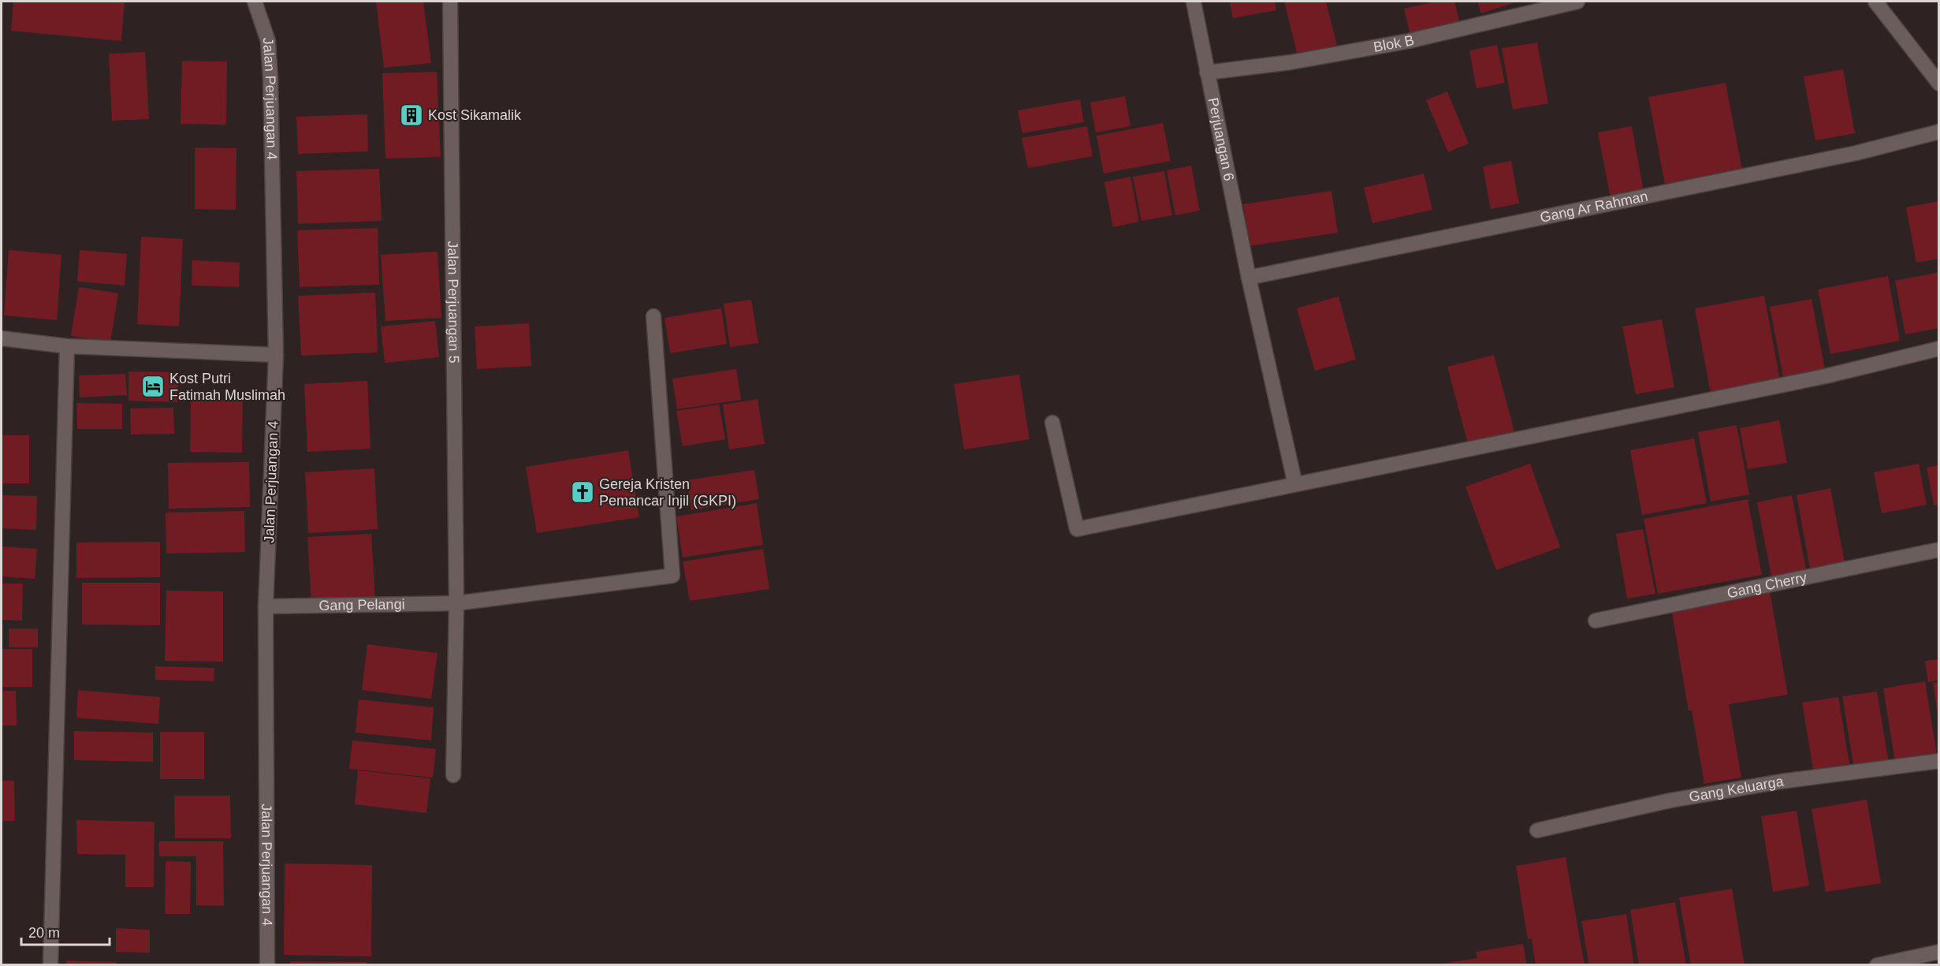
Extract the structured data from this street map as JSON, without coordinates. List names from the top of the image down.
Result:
{
  "streets": {
    "street": [
      "Blok B",
      "Jalan Perjuangan 4",
      "Perjuangan 6",
      "Gang Ar Rahman",
      "Jalan Perjuangan 5",
      "Gang Cherry",
      "Gang Pelangi",
      "Gang Keluarga"
    ]
  },
  "crossings": [
    ["Blok B", "Perjuangan 6"],
    ["Jalan Perjuangan 4", "Gang Pelangi"],
    ["Perjuangan 6", "Gang Ar Rahman"],
    ["Jalan Perjuangan 5", "Gang Pelangi"]
  ],
  "places": {
    "building": ["Kost Sikamalik"],
    "hotel": ["Kost Putri Fatimah Muslimah"],
    "church": ["Gereja Kristen Pemancar Injil (GKPI)"]
  },
  "scale_bar": "20 m"
}
